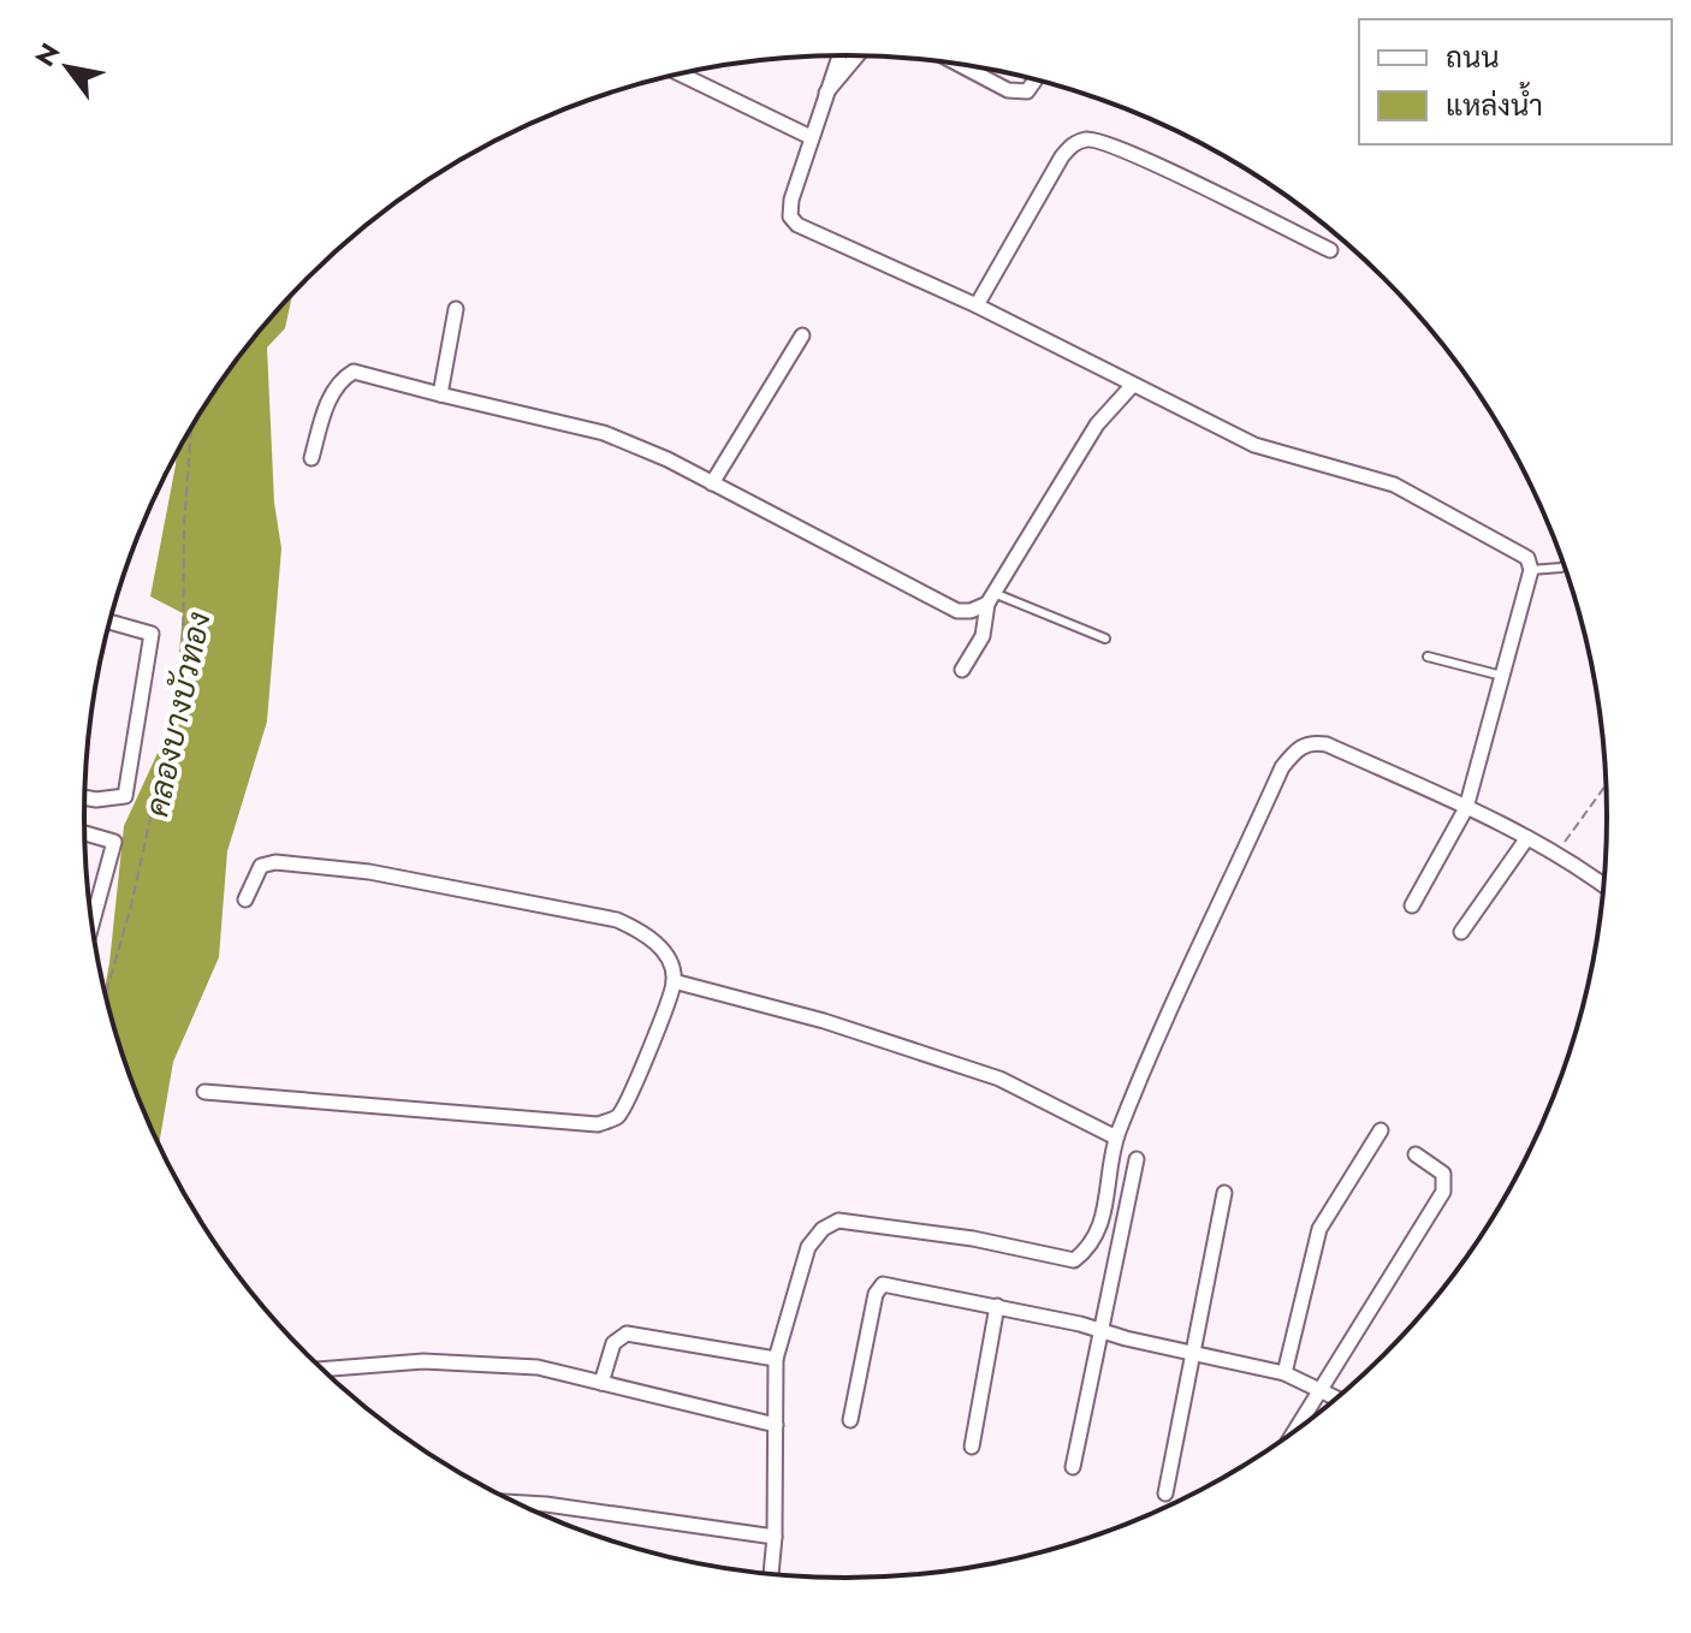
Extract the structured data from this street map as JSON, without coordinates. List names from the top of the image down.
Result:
{
  "water": ["คลองบางบัวทอง"],
  "legend": ["ถนน", "แหล่งน้ำ"],
  "north": "top left"
}
